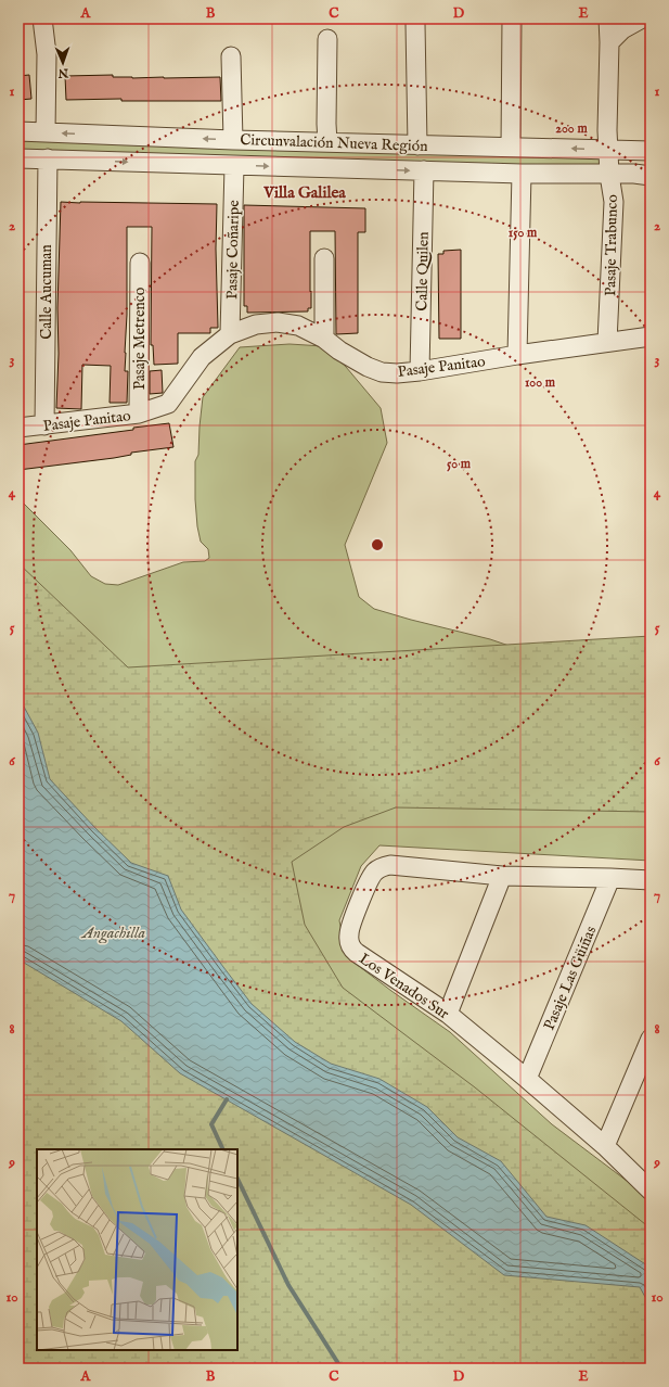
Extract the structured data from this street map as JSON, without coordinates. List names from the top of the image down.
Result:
{
  "streets": {
    "street": [
      "Circunvalación Nueva Región",
      "Pasaje Trabunco",
      "Pasaje Coñaripe",
      "Calle Quilen",
      "Calle Aucuman",
      "Pasaje Metrenco",
      "Pasaje Panitao",
      "Pasaje Las Güiñas",
      "Los Venados Sur"
    ]
  },
  "crossings": [
    ["Circunvalación Nueva Región", "Pasaje Trabunco"],
    ["Circunvalación Nueva Región", "Pasaje Coñaripe"],
    ["Circunvalación Nueva Región", "Calle Quilen"],
    ["Circunvalación Nueva Región", "Calle Aucuman"],
    ["Pasaje Trabunco", "Pasaje Panitao"],
    ["Pasaje Coñaripe", "Pasaje Panitao"],
    ["Calle Quilen", "Pasaje Panitao"],
    ["Calle Aucuman", "Pasaje Panitao"],
    ["Pasaje Metrenco", "Pasaje Panitao"],
    ["Pasaje Las Güiñas", "Los Venados Sur"]
  ],
  "districts": ["Villa Galilea"],
  "water": ["Angachilla"],
  "north": "bottom",
  "grid": {
    "columns": [
      "A",
      "B",
      "C",
      "D",
      "E"
    ],
    "rows": [
      "1",
      "2",
      "3",
      "4",
      "5",
      "6",
      "7",
      "8",
      "9",
      "10"
    ]
  },
  "rings": [
    "200 m",
    "150 m",
    "100 m",
    "50 m"
  ]
}
